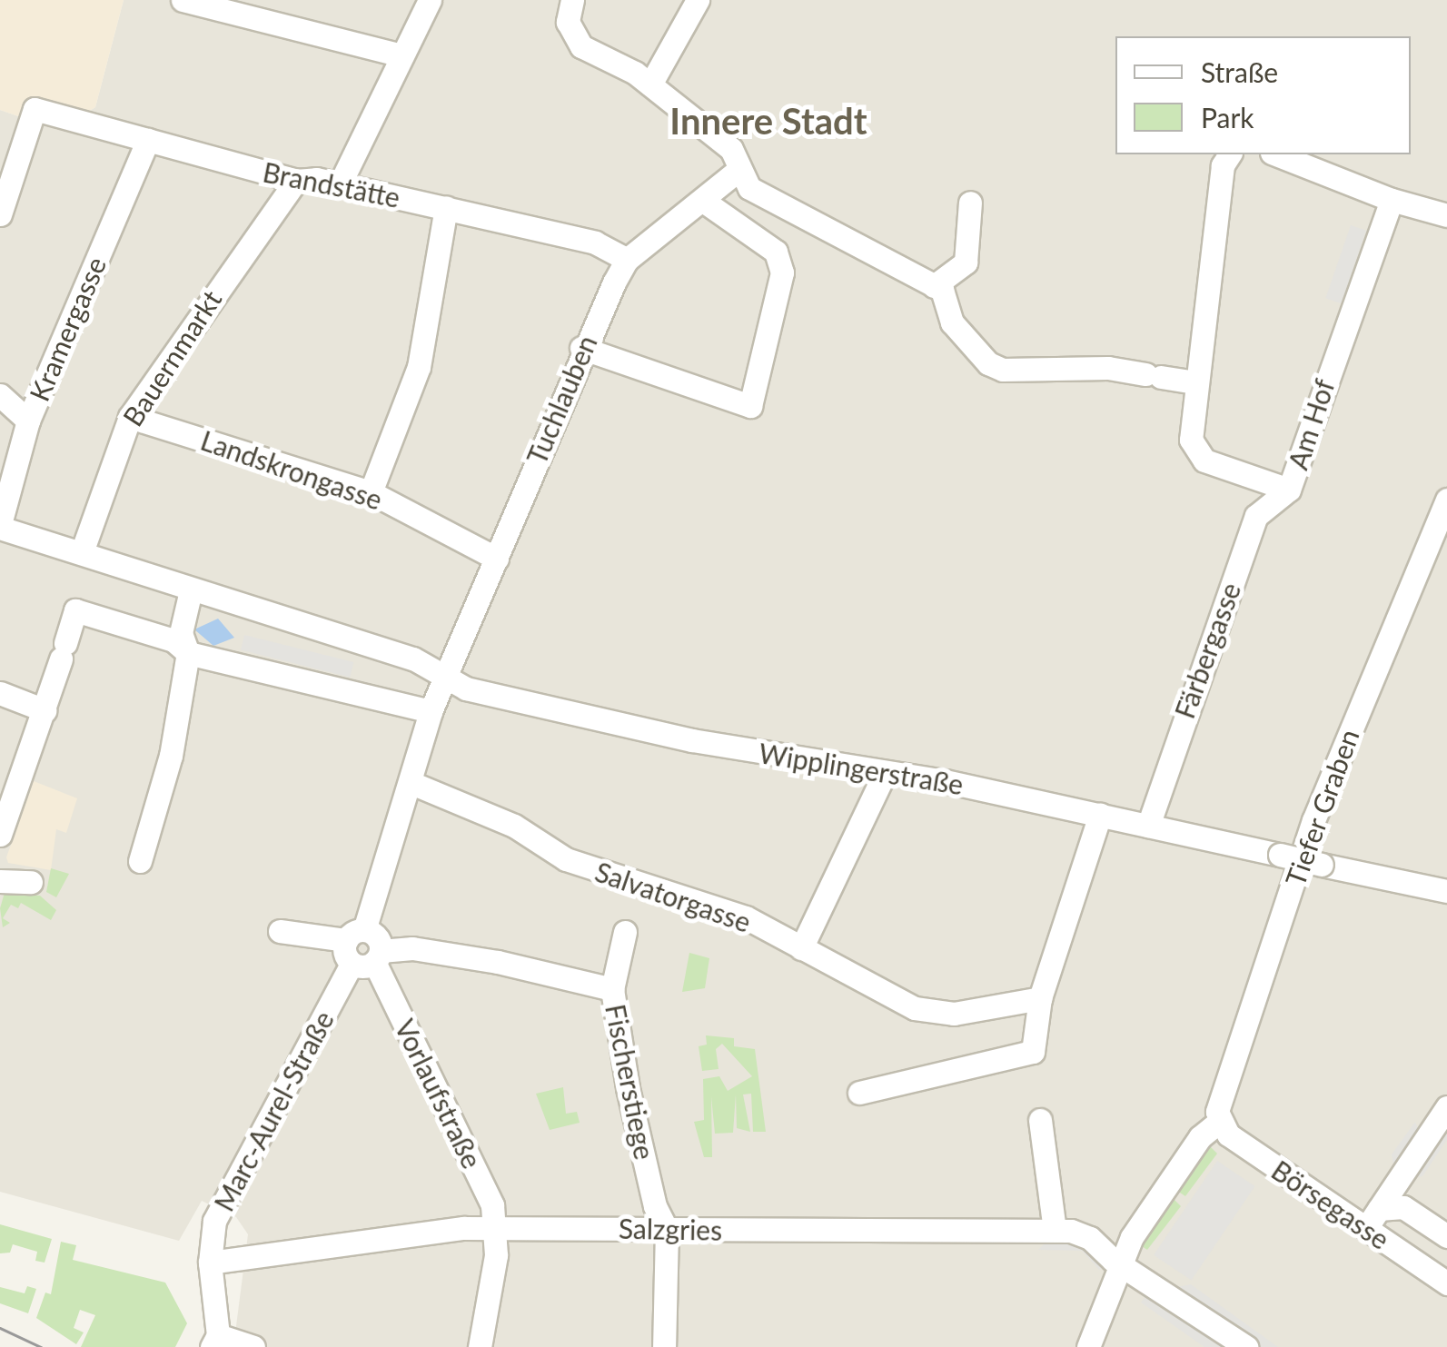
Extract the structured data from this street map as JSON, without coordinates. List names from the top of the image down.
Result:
{
  "streets": {
    "street": [
      "Brandstätte",
      "Kramergasse",
      "Bauernmarkt",
      "Tuchlauben",
      "Am Hof",
      "Landskrongasse",
      "Färbergasse",
      "Wipplingerstraße",
      "Tiefer Graben",
      "Salvatorgasse",
      "Fischerstiege",
      "Vorlaufstraße",
      "Marc-Aurel-Straße",
      "Börsegasse",
      "Salzgries"
    ]
  },
  "crossings": [
    ["Brandstätte", "Kramergasse"],
    ["Brandstätte", "Bauernmarkt"],
    ["Brandstätte", "Tuchlauben"],
    ["Kramergasse", "Wipplingerstraße"],
    ["Bauernmarkt", "Landskrongasse"],
    ["Bauernmarkt", "Wipplingerstraße"],
    ["Tuchlauben", "Landskrongasse"],
    ["Tuchlauben", "Wipplingerstraße"],
    ["Am Hof", "Färbergasse"],
    ["Färbergasse", "Wipplingerstraße"],
    ["Tiefer Graben", "Börsegasse"],
    ["Fischerstiege", "Salzgries"],
    ["Vorlaufstraße", "Marc-Aurel-Straße"],
    ["Vorlaufstraße", "Salzgries"],
    ["Marc-Aurel-Straße", "Salzgries"]
  ],
  "districts": ["Innere Stadt"],
  "legend": ["Straße", "Park"]
}
